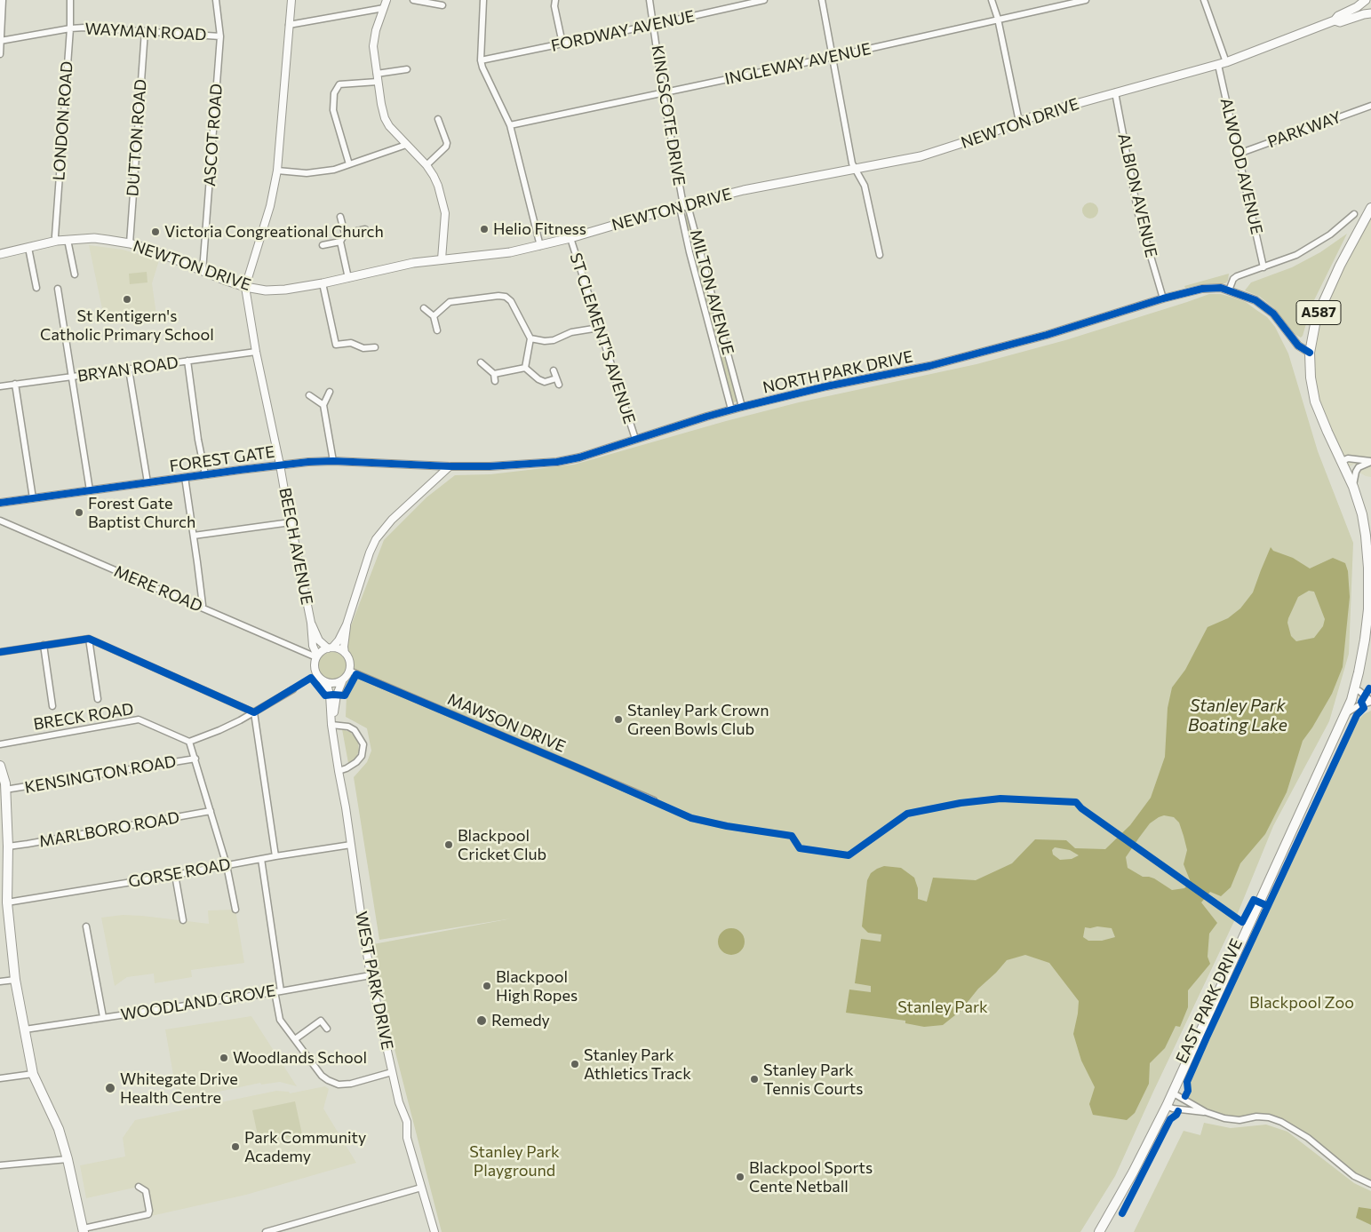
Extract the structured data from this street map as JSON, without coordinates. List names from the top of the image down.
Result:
{
  "streets": {
    "main road": ["NEWTON DRIVE", "A587", "EAST PARK DRIVE"],
    "street": [
      "FORDWAY AVENUE",
      "WAYMAN ROAD",
      "INGLEWAY AVENUE",
      "KINGSCOTE DRIVE",
      "LONDON ROAD",
      "PARKWAY",
      "ASCOT ROAD",
      "DUTTON ROAD",
      "ALWOOD AVENUE",
      "ALBION AVENUE",
      "MILTON AVENUE",
      "ST CLEMENT'S AVENUE",
      "BRYAN ROAD",
      "NORTH PARK DRIVE",
      "FOREST GATE",
      "BEECH AVENUE",
      "MERE ROAD",
      "BRECK ROAD",
      "MAWSON DRIVE",
      "KENSINGTON ROAD",
      "MARLBORO ROAD",
      "GORSE ROAD",
      "WEST PARK DRIVE",
      "WOODLAND GROVE"
    ]
  },
  "crossings": [
    ["FORDWAY AVENUE", "KINGSCOTE DRIVE"],
    ["WAYMAN ROAD", "LONDON ROAD"],
    ["WAYMAN ROAD", "ASCOT ROAD"],
    ["WAYMAN ROAD", "DUTTON ROAD"],
    ["INGLEWAY AVENUE", "KINGSCOTE DRIVE"],
    ["KINGSCOTE DRIVE", "NEWTON DRIVE"],
    ["KINGSCOTE DRIVE", "MILTON AVENUE"],
    ["LONDON ROAD", "NEWTON DRIVE"],
    ["NEWTON DRIVE", "ASCOT ROAD"],
    ["NEWTON DRIVE", "DUTTON ROAD"],
    ["NEWTON DRIVE", "ALWOOD AVENUE"],
    ["NEWTON DRIVE", "ALBION AVENUE"],
    ["NEWTON DRIVE", "MILTON AVENUE"],
    ["NEWTON DRIVE", "ST CLEMENT'S AVENUE"],
    ["NEWTON DRIVE", "BEECH AVENUE"],
    ["PARKWAY", "ALWOOD AVENUE"],
    ["ALBION AVENUE", "NORTH PARK DRIVE"],
    ["MILTON AVENUE", "NORTH PARK DRIVE"],
    ["A587", "EAST PARK DRIVE"],
    ["ST CLEMENT'S AVENUE", "NORTH PARK DRIVE"],
    ["BRYAN ROAD", "BEECH AVENUE"],
    ["NORTH PARK DRIVE", "FOREST GATE"],
    ["FOREST GATE", "BEECH AVENUE"],
    ["BEECH AVENUE", "MERE ROAD"],
    ["BEECH AVENUE", "MAWSON DRIVE"],
    ["BEECH AVENUE", "WEST PARK DRIVE"],
    ["MERE ROAD", "MAWSON DRIVE"],
    ["MERE ROAD", "WEST PARK DRIVE"],
    ["MAWSON DRIVE", "WEST PARK DRIVE"],
    ["GORSE ROAD", "WEST PARK DRIVE"],
    ["WEST PARK DRIVE", "WOODLAND GROVE"]
  ],
  "water": ["Stanley Park Boating Lake"],
  "parks": ["Blackpool Zoo", "Stanley Park", "Stanley Park Playground"],
  "places": [
    "Helio Fitness",
    "Victoria Congreational Church",
    "St Kentigern's Catholic Primary School",
    "Forest Gate Baptist Church",
    "Stanley Park Crown Green Bowls Club",
    "Blackpool Cricket Club",
    "Blackpool High Ropes",
    "Remedy",
    "Woodlands School",
    "Stanley Park Athletics Track",
    "Stanley Park Tennis Courts",
    "Whitegate Drive Health Centre",
    "Park Community Academy",
    "Blackpool Sports Cente Netball"
  ]
}
